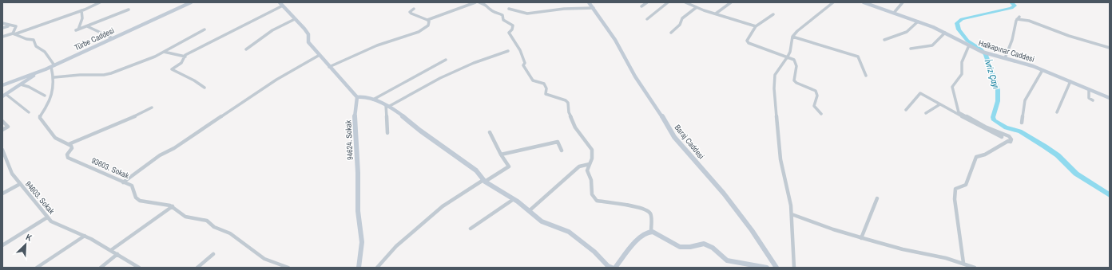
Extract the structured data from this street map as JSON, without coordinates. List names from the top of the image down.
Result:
{
  "streets": {
    "street": [
      "Türbe Caddesi",
      "Halkapınar Caddesi",
      "94624. Sokak",
      "Baraj Caddesi",
      "93603. Sokak",
      "94603. Sokak"
    ]
  },
  "water": ["İvriz Çayı"],
  "north": "top right"
}
